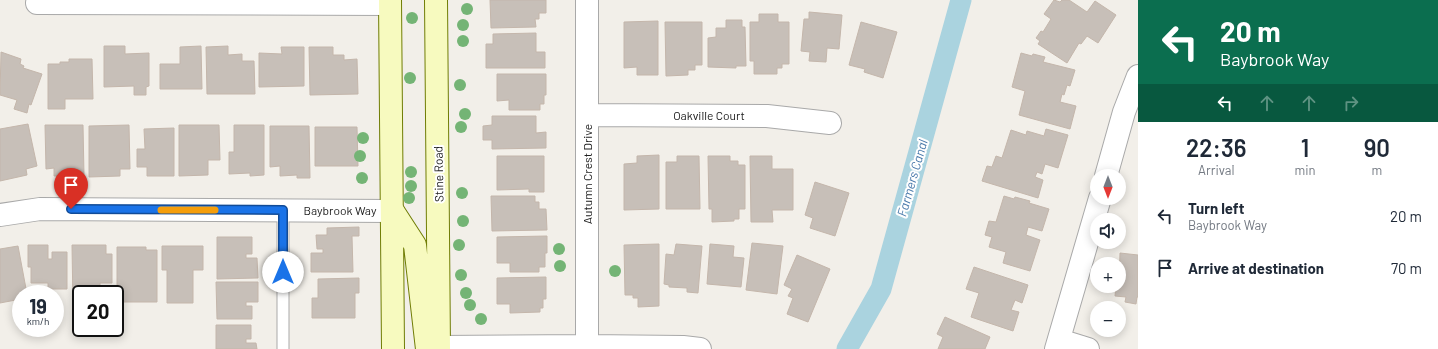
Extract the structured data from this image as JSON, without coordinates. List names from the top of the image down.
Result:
{
  "streets": {
    "main road": ["Stine Road"],
    "street": ["Oakville Court", "Autumn Crest Drive", "Baybrook Way"]
  },
  "crossings": [
    ["Oakville Court", "Autumn Crest Drive"]
  ],
  "water": ["Farmers Canal"],
  "north": "bottom",
  "page": {
    "turn": ["20 m", "Baybrook Way"],
    "eta": [
      "22:36",
      "Arrival",
      "1",
      "min",
      "90",
      "m"
    ],
    "map_buttons": ["+", "−"],
    "list": [
      {
        "name": "Turn left",
        "note": "Baybrook Way",
        "value": "20 m"
      },
      {
        "name": "Arrive at destination",
        "value": "70 m"
      }
    ],
    "speed": "19 km/h",
    "limit": "20"
  }
}
